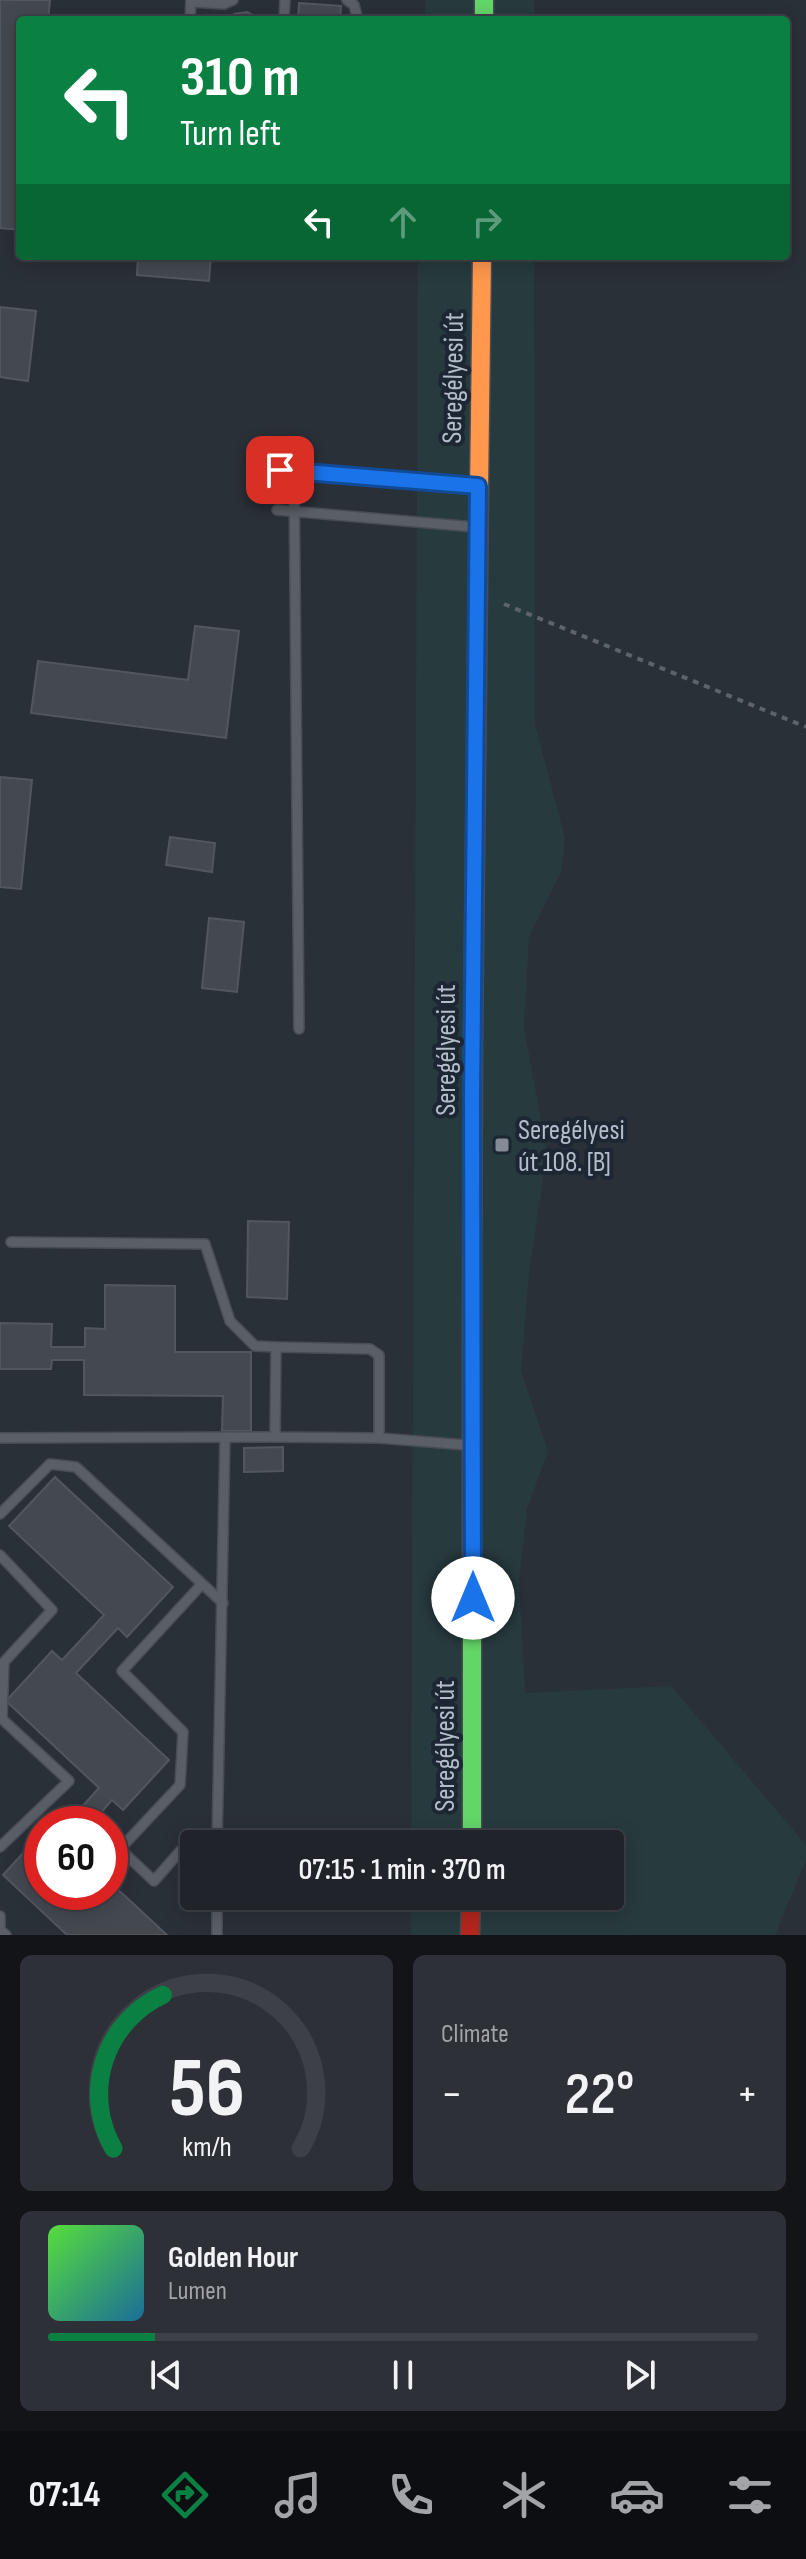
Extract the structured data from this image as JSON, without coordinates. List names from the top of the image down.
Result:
{
  "streets": {
    "main road": ["Seregélyesi út"]
  },
  "places": {
    "transit": ["Seregélyesi út 108. [B]"]
  },
  "page": {
    "turn": ["310 m", "Turn left"],
    "limit": "60",
    "trip": "07:15 · 1 min · 370 m",
    "tile": "Climate",
    "heat": ["−", "22°", "+"],
    "song": ["Golden Hour", "Lumen"],
    "tabs": "07:14",
    "gauge": ["56", "km/h"]
  }
}
